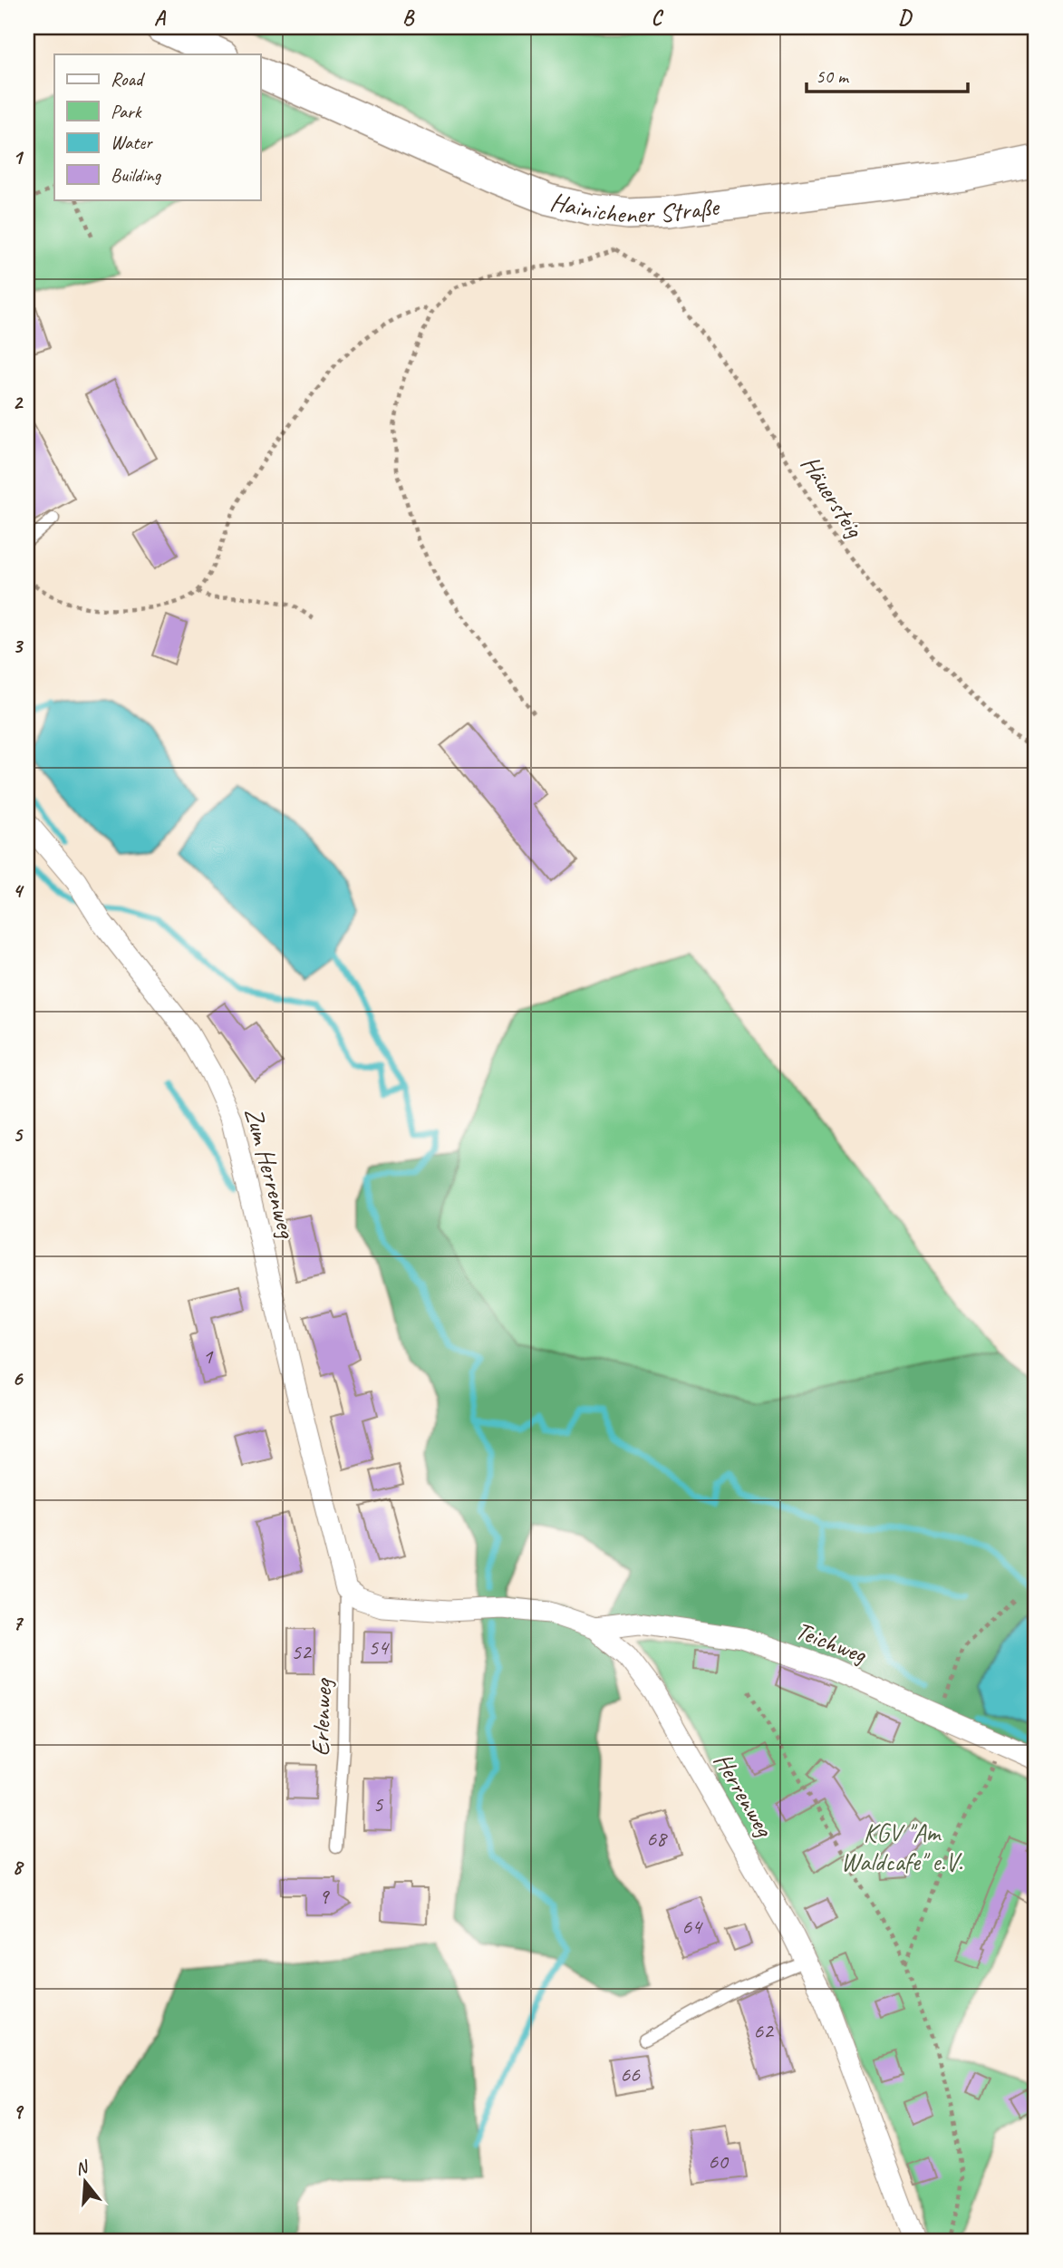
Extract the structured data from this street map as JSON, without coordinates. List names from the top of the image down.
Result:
{
  "streets": {
    "main road": ["Hainichener Straße"],
    "street": ["Zum Herrenweg", "Teichweg", "Herrenweg"],
    "lane": ["Erlenweg"],
    "path": ["Häuersteig"]
  },
  "crossings": [
    ["Zum Herrenweg", "Erlenweg"],
    ["Zum Herrenweg", "Herrenweg"],
    ["Teichweg", "Herrenweg"],
    ["Erlenweg", "Herrenweg"]
  ],
  "parks": ["KGV \"Am Waldcafe\" e.V."],
  "house_numbers": [
    "1",
    "54",
    "52",
    "5",
    "68",
    "9",
    "64",
    "62",
    "66",
    "60"
  ],
  "legend": [
    "Road",
    "Park",
    "Water",
    "Building"
  ],
  "scale_bar": "50 m",
  "north": "top",
  "grid": {
    "columns": [
      "A",
      "B",
      "C",
      "D"
    ],
    "rows": [
      "1",
      "2",
      "3",
      "4",
      "5",
      "6",
      "7",
      "8",
      "9"
    ]
  }
}
